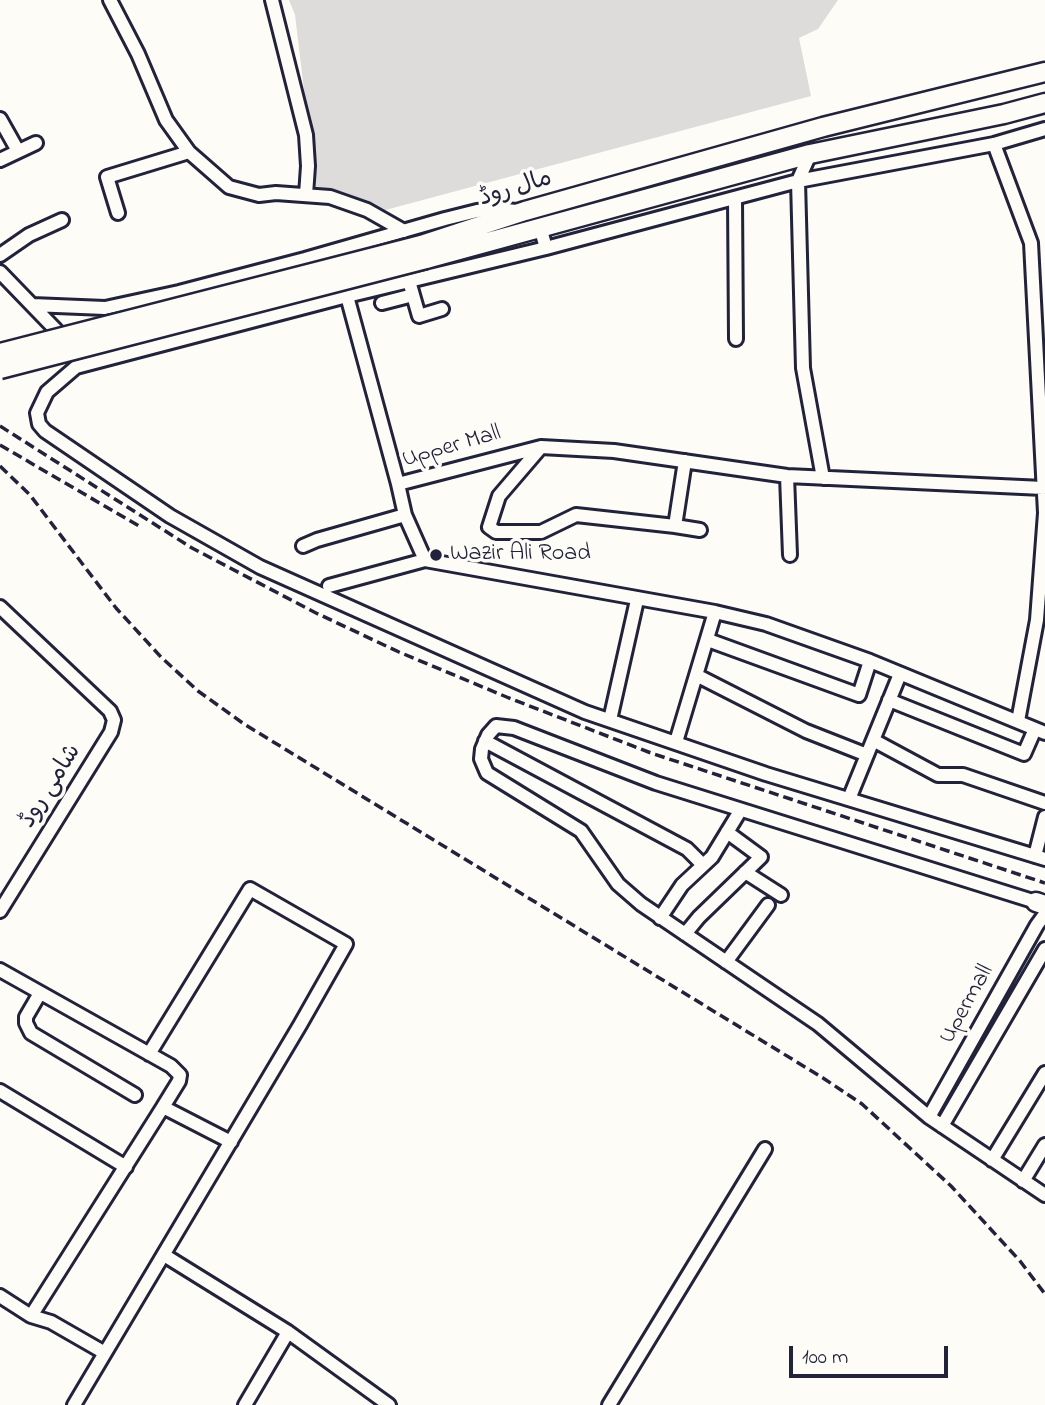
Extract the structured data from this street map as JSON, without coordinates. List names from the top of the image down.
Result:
{
  "streets": {
    "main road": ["مال روڈ"],
    "street": ["Upper Mall", "شامی روڈ", "Upermall"]
  },
  "places": ["Wazir Ali Road"],
  "scale_bar": "100 m"
}
